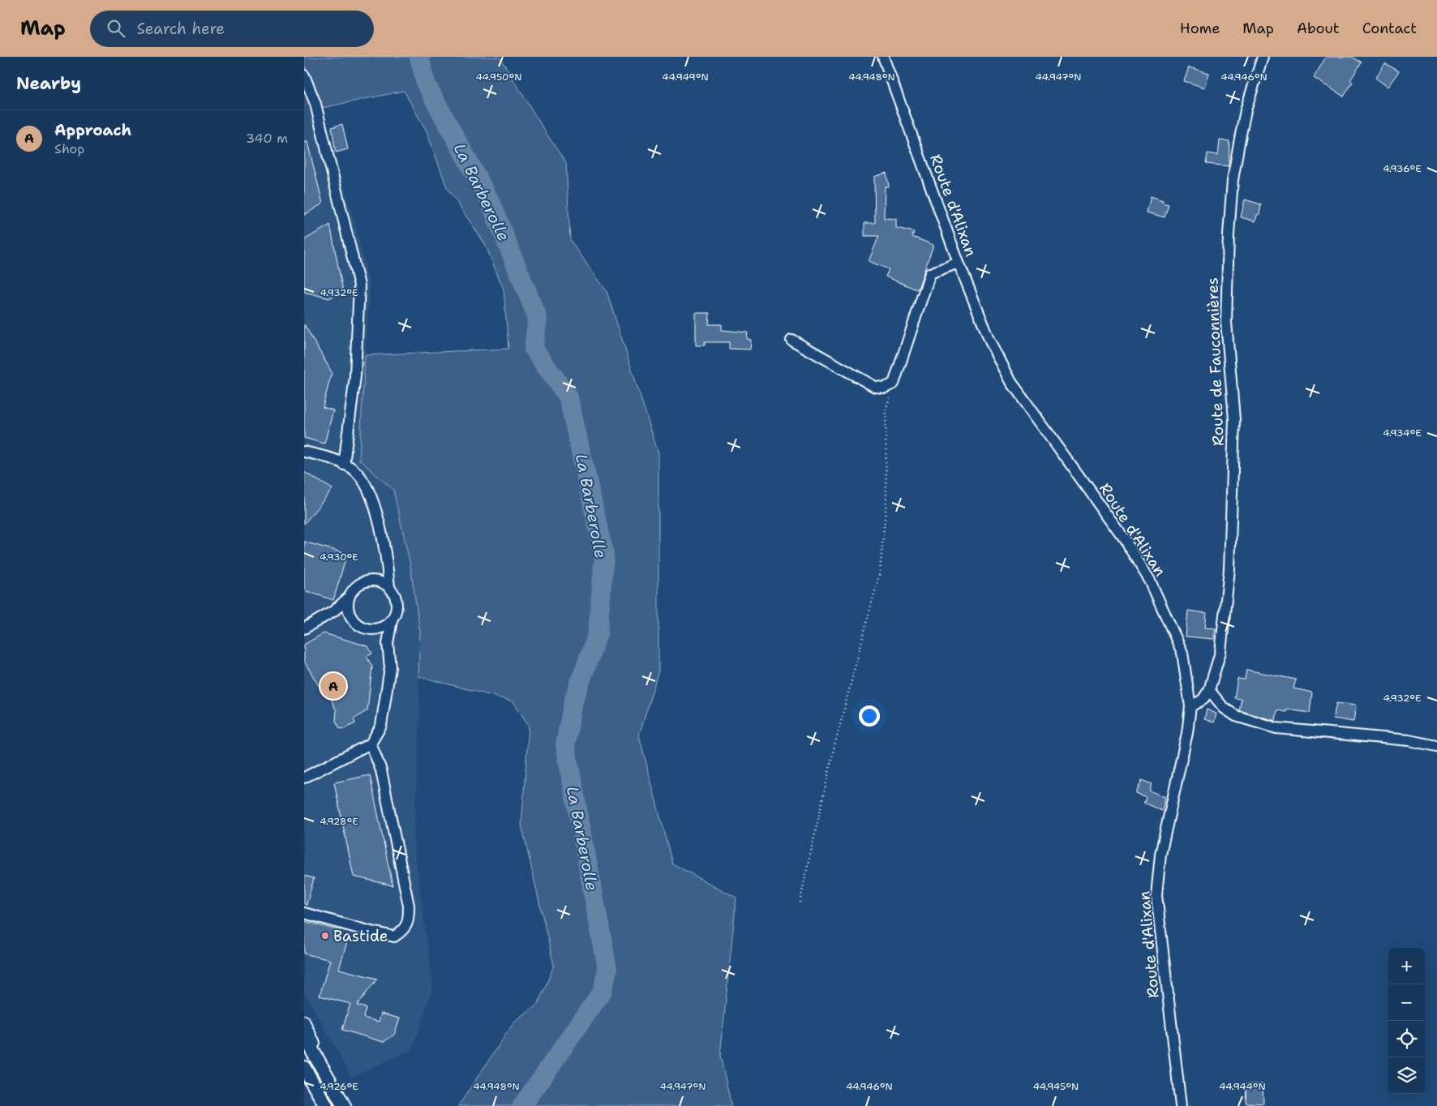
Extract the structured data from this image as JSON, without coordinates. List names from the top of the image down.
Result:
{
  "streets": {
    "street": ["Route d'Alixan", "Route de Fauconnières"]
  },
  "crossings": [
    ["Route d'Alixan", "Route de Fauconnières"]
  ],
  "water": ["La Barberolle"],
  "places": ["Bastide"],
  "page": {
    "header": "Map",
    "search": "Search here",
    "nav": [
      "Home",
      "Map",
      "About",
      "Contact"
    ],
    "heading": "Nearby",
    "list": [
      {
        "mark": "A",
        "name": "Approach",
        "note": "Shop",
        "value": "340 m"
      }
    ],
    "pins": "A",
    "map_buttons": ["+", "−"]
  },
  "coordinates": [
    "44.950°N",
    "44.949°N",
    "44.948°N",
    "44.947°N",
    "44.946°N",
    "4.936°E",
    "4.932°E",
    "4.934°E",
    "4.930°E",
    "4.928°E",
    "4.926°E",
    "44.945°N",
    "44.944°N"
  ]
}
